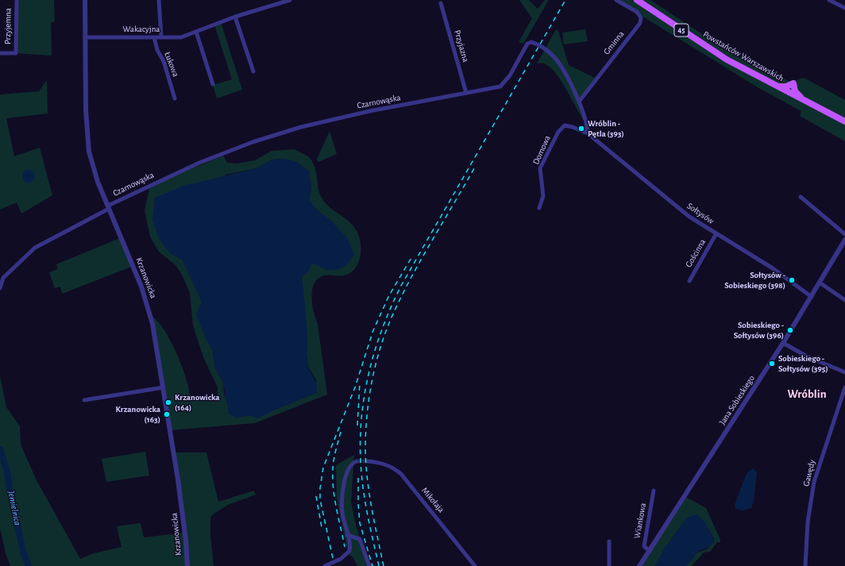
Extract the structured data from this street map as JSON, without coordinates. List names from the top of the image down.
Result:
{
  "streets": {
    "main road": ["45", "Powstańców Warszawskich"],
    "street": [
      "Przyjemna",
      "Wakacyjna",
      "Gminna",
      "Przyjazna",
      "Łukowa",
      "Czarnowąska",
      "Domowa",
      "Sołtysów",
      "Gościnna",
      "Krzanowicka",
      "Jana Sobieskiego",
      "Gawędy",
      "Mikołaja",
      "Wiankowa"
    ]
  },
  "crossings": [
    ["Wakacyjna", "Łukowa"],
    ["Wakacyjna", "Krzanowicka"],
    ["Gminna", "Czarnowąska"],
    ["Przyjazna", "Czarnowąska"],
    ["Czarnowąska", "Domowa"],
    ["Czarnowąska", "Sołtysów"],
    ["Czarnowąska", "Krzanowicka"],
    ["Domowa", "Sołtysów"],
    ["Sołtysów", "Gościnna"],
    ["Sołtysów", "Jana Sobieskiego"],
    ["Jana Sobieskiego", "Wiankowa"]
  ],
  "districts": ["Wróblin"],
  "water": ["Jemielnica"],
  "places": [
    "Wróblin - Pętla (393)",
    "Sołtysów - Sobieskiego (398)",
    "Sobieskiego - Sołtysów (396)",
    "Sobieskiego - Sołtysów (395)",
    "Krzanowicka (164)",
    "Krzanowicka (163)"
  ]
}
